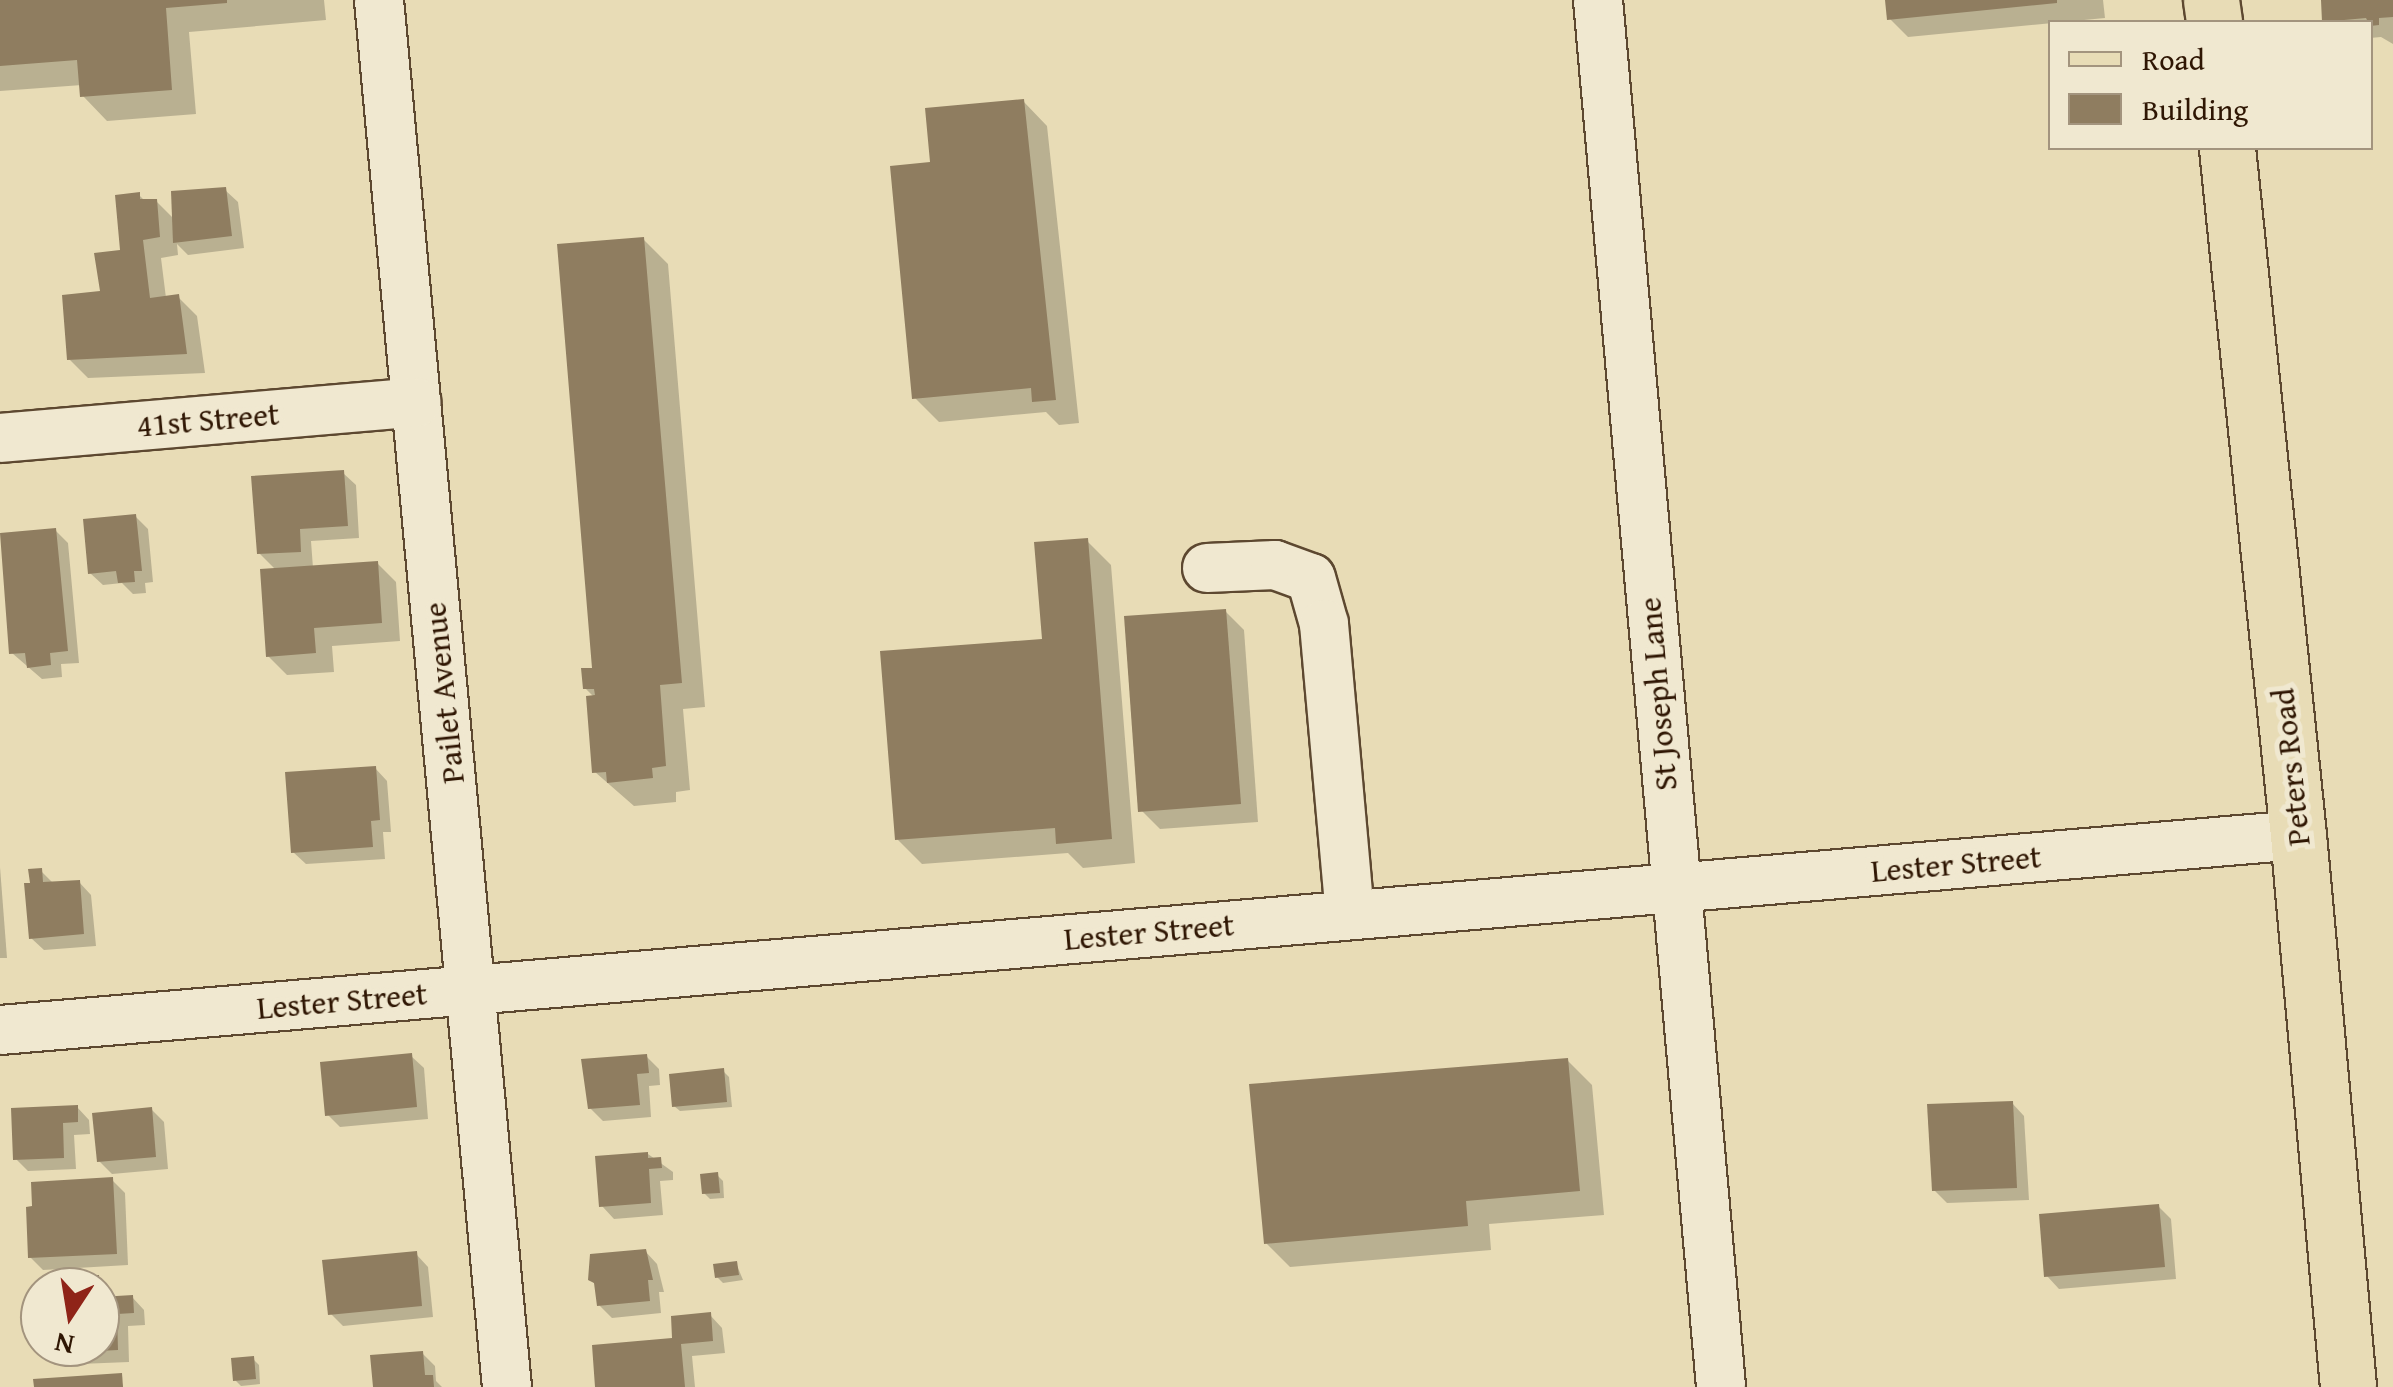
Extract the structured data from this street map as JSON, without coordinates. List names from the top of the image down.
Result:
{
  "streets": {
    "main road": ["Peters Road"],
    "street": [
      "41st Street",
      "Pailet Avenue",
      "St Joseph Lane",
      "Lester Street"
    ]
  },
  "crossings": [
    ["41st Street", "Pailet Avenue"],
    ["Pailet Avenue", "Lester Street"],
    ["St Joseph Lane", "Lester Street"],
    ["Peters Road", "Lester Street"]
  ],
  "legend": ["Road", "Building"],
  "north": "bottom"
}
